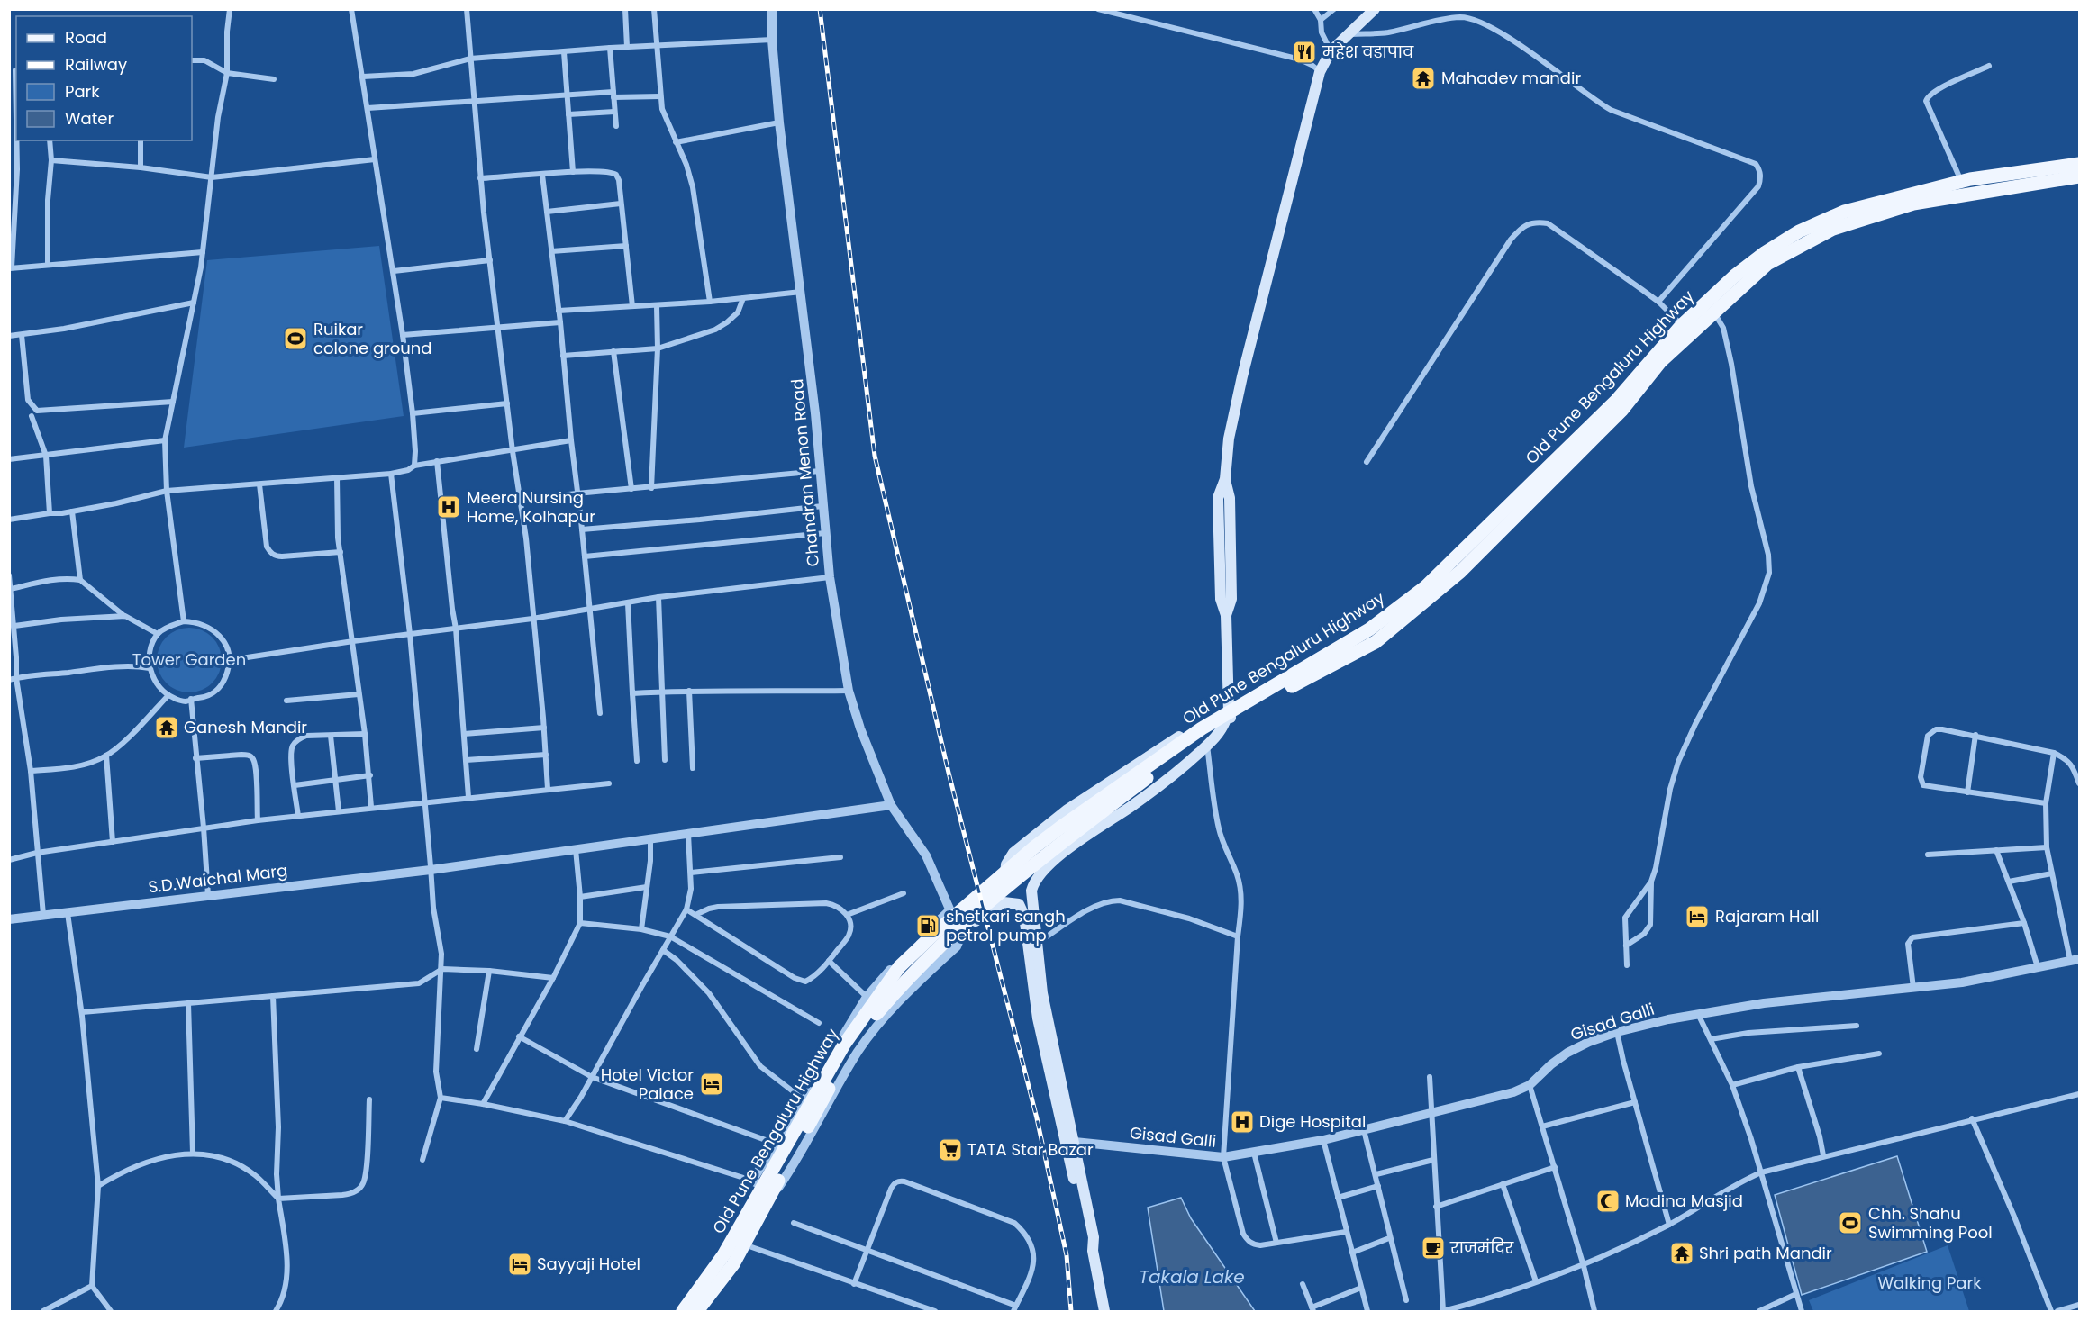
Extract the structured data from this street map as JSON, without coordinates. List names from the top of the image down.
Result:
{
  "streets": {
    "main road": ["Old Pune Bengaluru Highway"],
    "street": ["Chandran Menon Road", "S.D.Waichal Marg", "Gisad Galli"]
  },
  "crossings": [
    ["Old Pune Bengaluru Highway", "Chandran Menon Road"],
    ["Chandran Menon Road", "S.D.Waichal Marg"]
  ],
  "water": ["Takala Lake"],
  "parks": ["Tower Garden", "Walking Park"],
  "places": {
    "restaurant": ["महेश वडापाव"],
    "temple": ["Mahadev mandir", "Ganesh Mandir", "Shri path Mandir"],
    "sports": ["Ruikar colone ground", "Chh. Shahu Swimming Pool"],
    "hospital": ["Meera Nursing Home, Kolhapur", "Dige Hospital"],
    "hotel": ["Rajaram Hall", "Hotel Victor Palace", "Sayyaji Hotel"],
    "fuel station": ["shetkari sangh petrol pump"],
    "supermarket": ["TATA Star Bazar"],
    "mosque": ["Madina Masjid"],
    "cafe": ["राजमंदिर"]
  },
  "legend": [
    "Road",
    "Railway",
    "Park",
    "Water"
  ]
}
